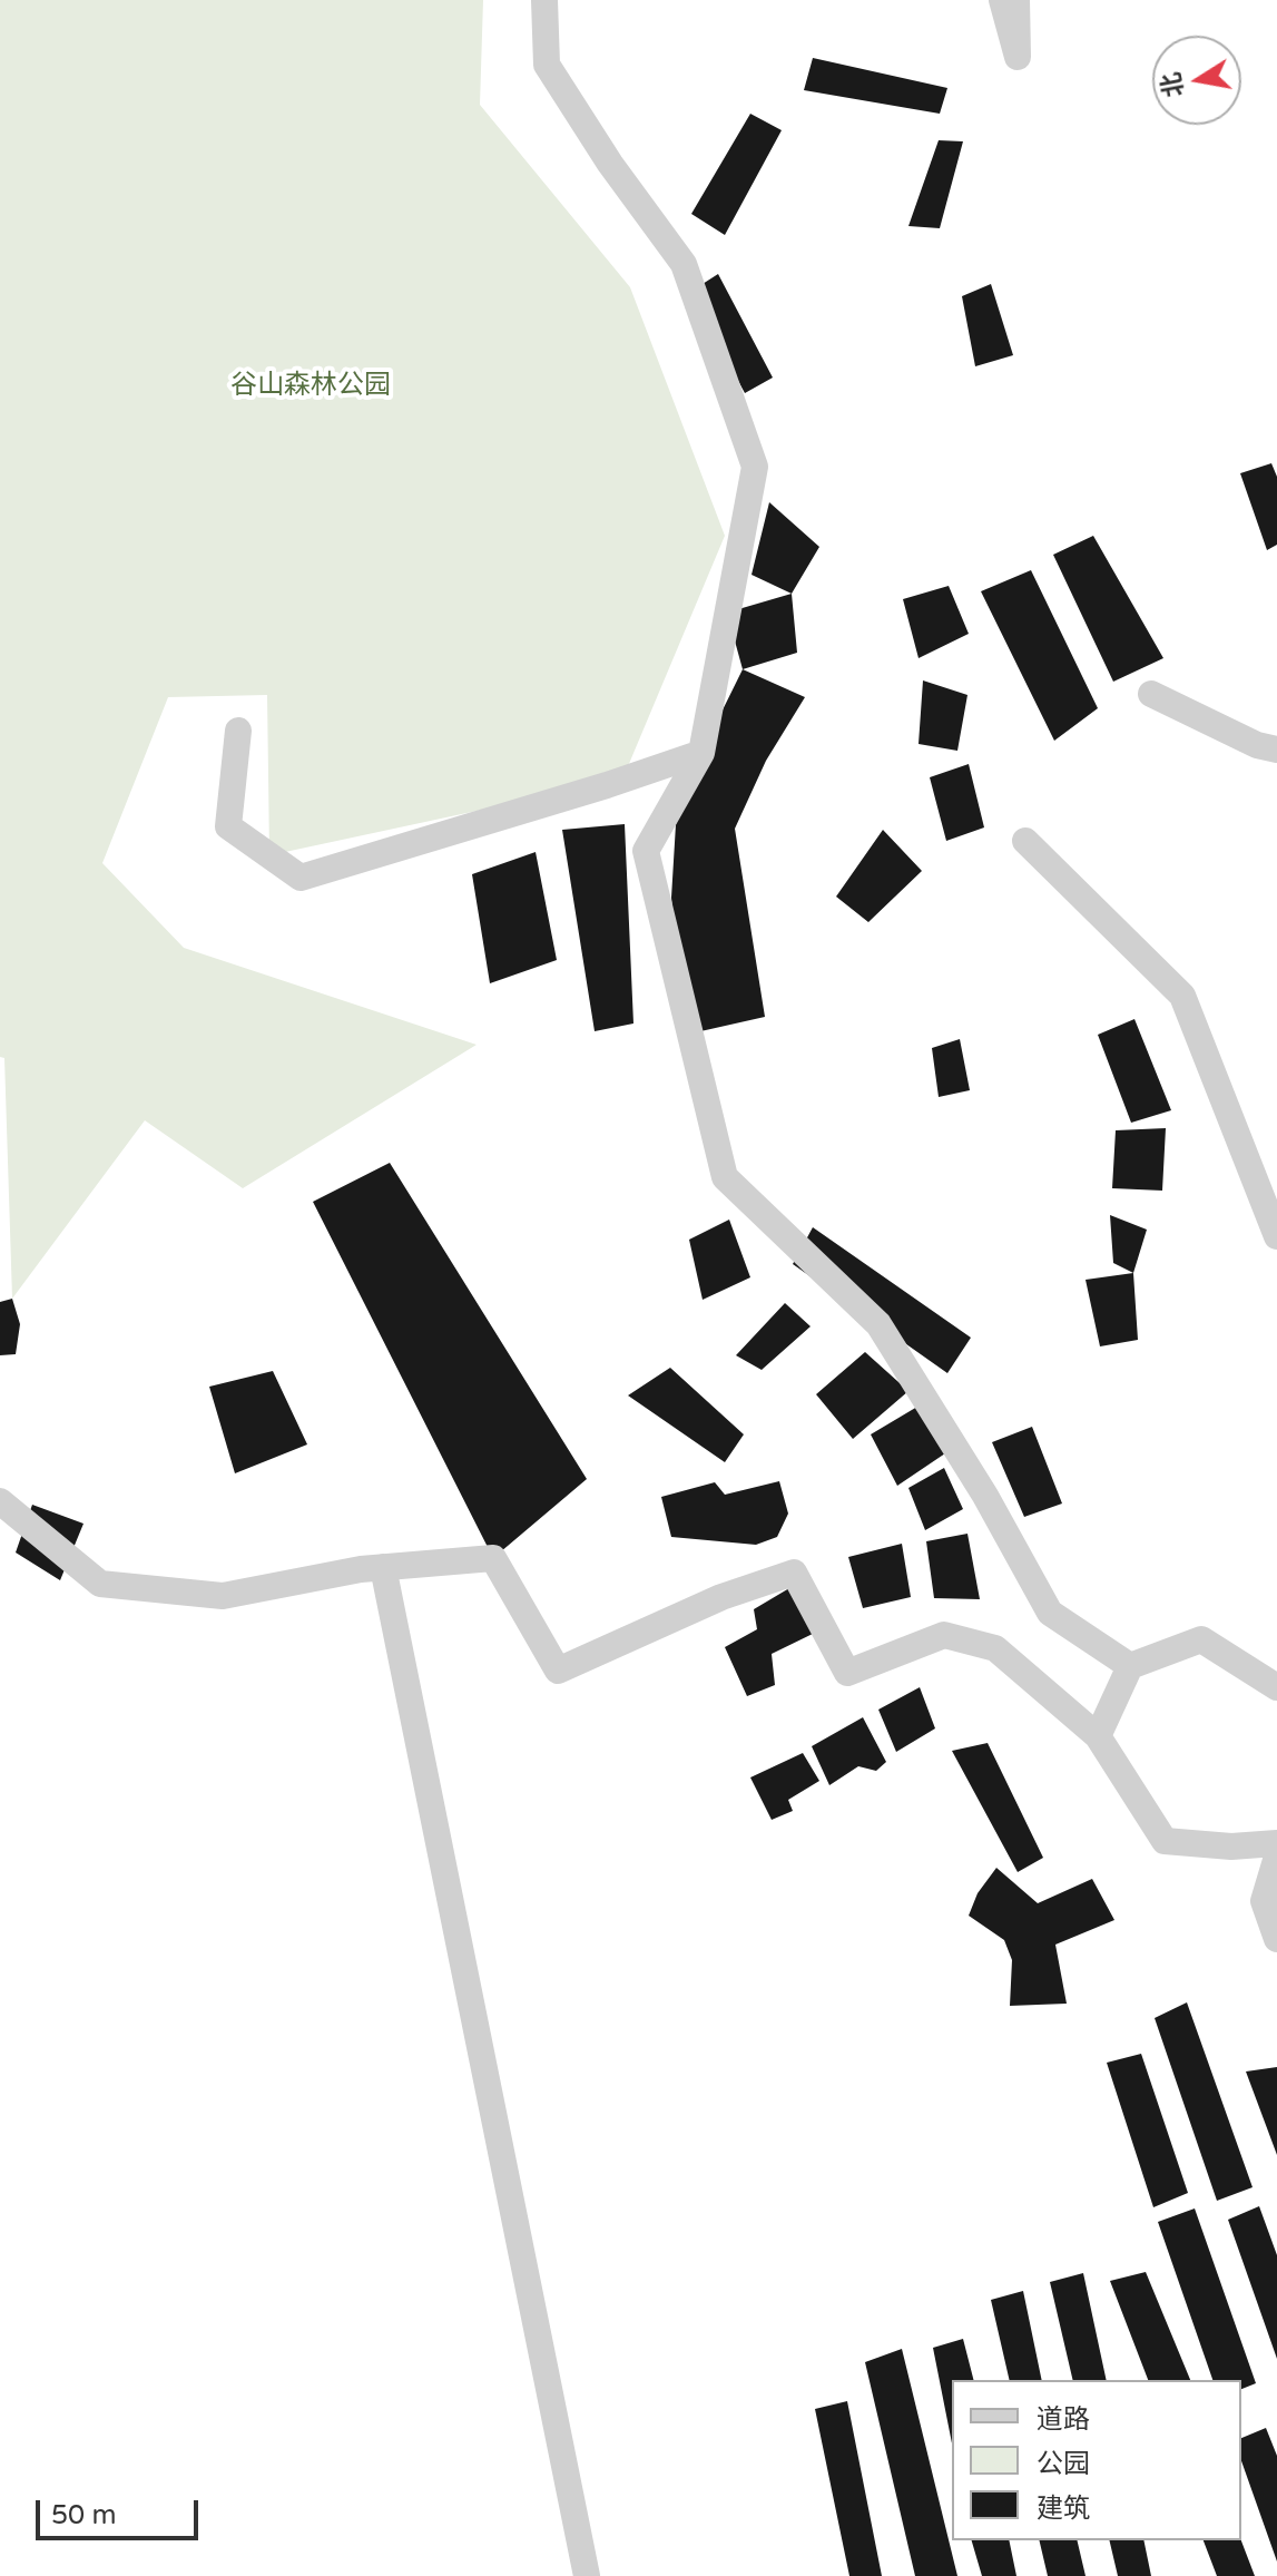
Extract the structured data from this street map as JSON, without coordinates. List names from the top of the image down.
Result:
{
  "parks": ["谷山森林公园"],
  "legend": ["道路", "公园", "建筑"],
  "scale_bar": "50 m",
  "north": "left"
}
